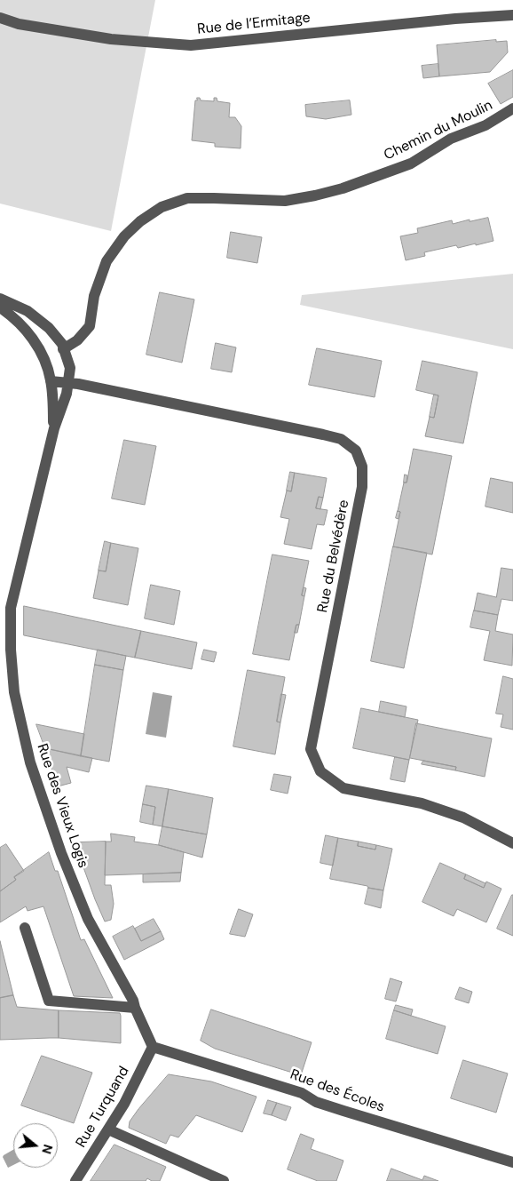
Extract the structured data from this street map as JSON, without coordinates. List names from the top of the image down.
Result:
{
  "streets": {
    "street": [
      "Rue de l’Ermitage",
      "Chemin du Moulin",
      "Rue du Belvédère",
      "Rue des Vieux Logis",
      "Rue des Écoles",
      "Rue Turquand"
    ]
  },
  "crossings": [
    ["Chemin du Moulin", "Rue des Vieux Logis"],
    ["Rue du Belvédère", "Rue des Vieux Logis"],
    ["Rue des Vieux Logis", "Rue des Écoles"],
    ["Rue des Vieux Logis", "Rue Turquand"],
    ["Rue des Écoles", "Rue Turquand"]
  ],
  "north": "right"
}
